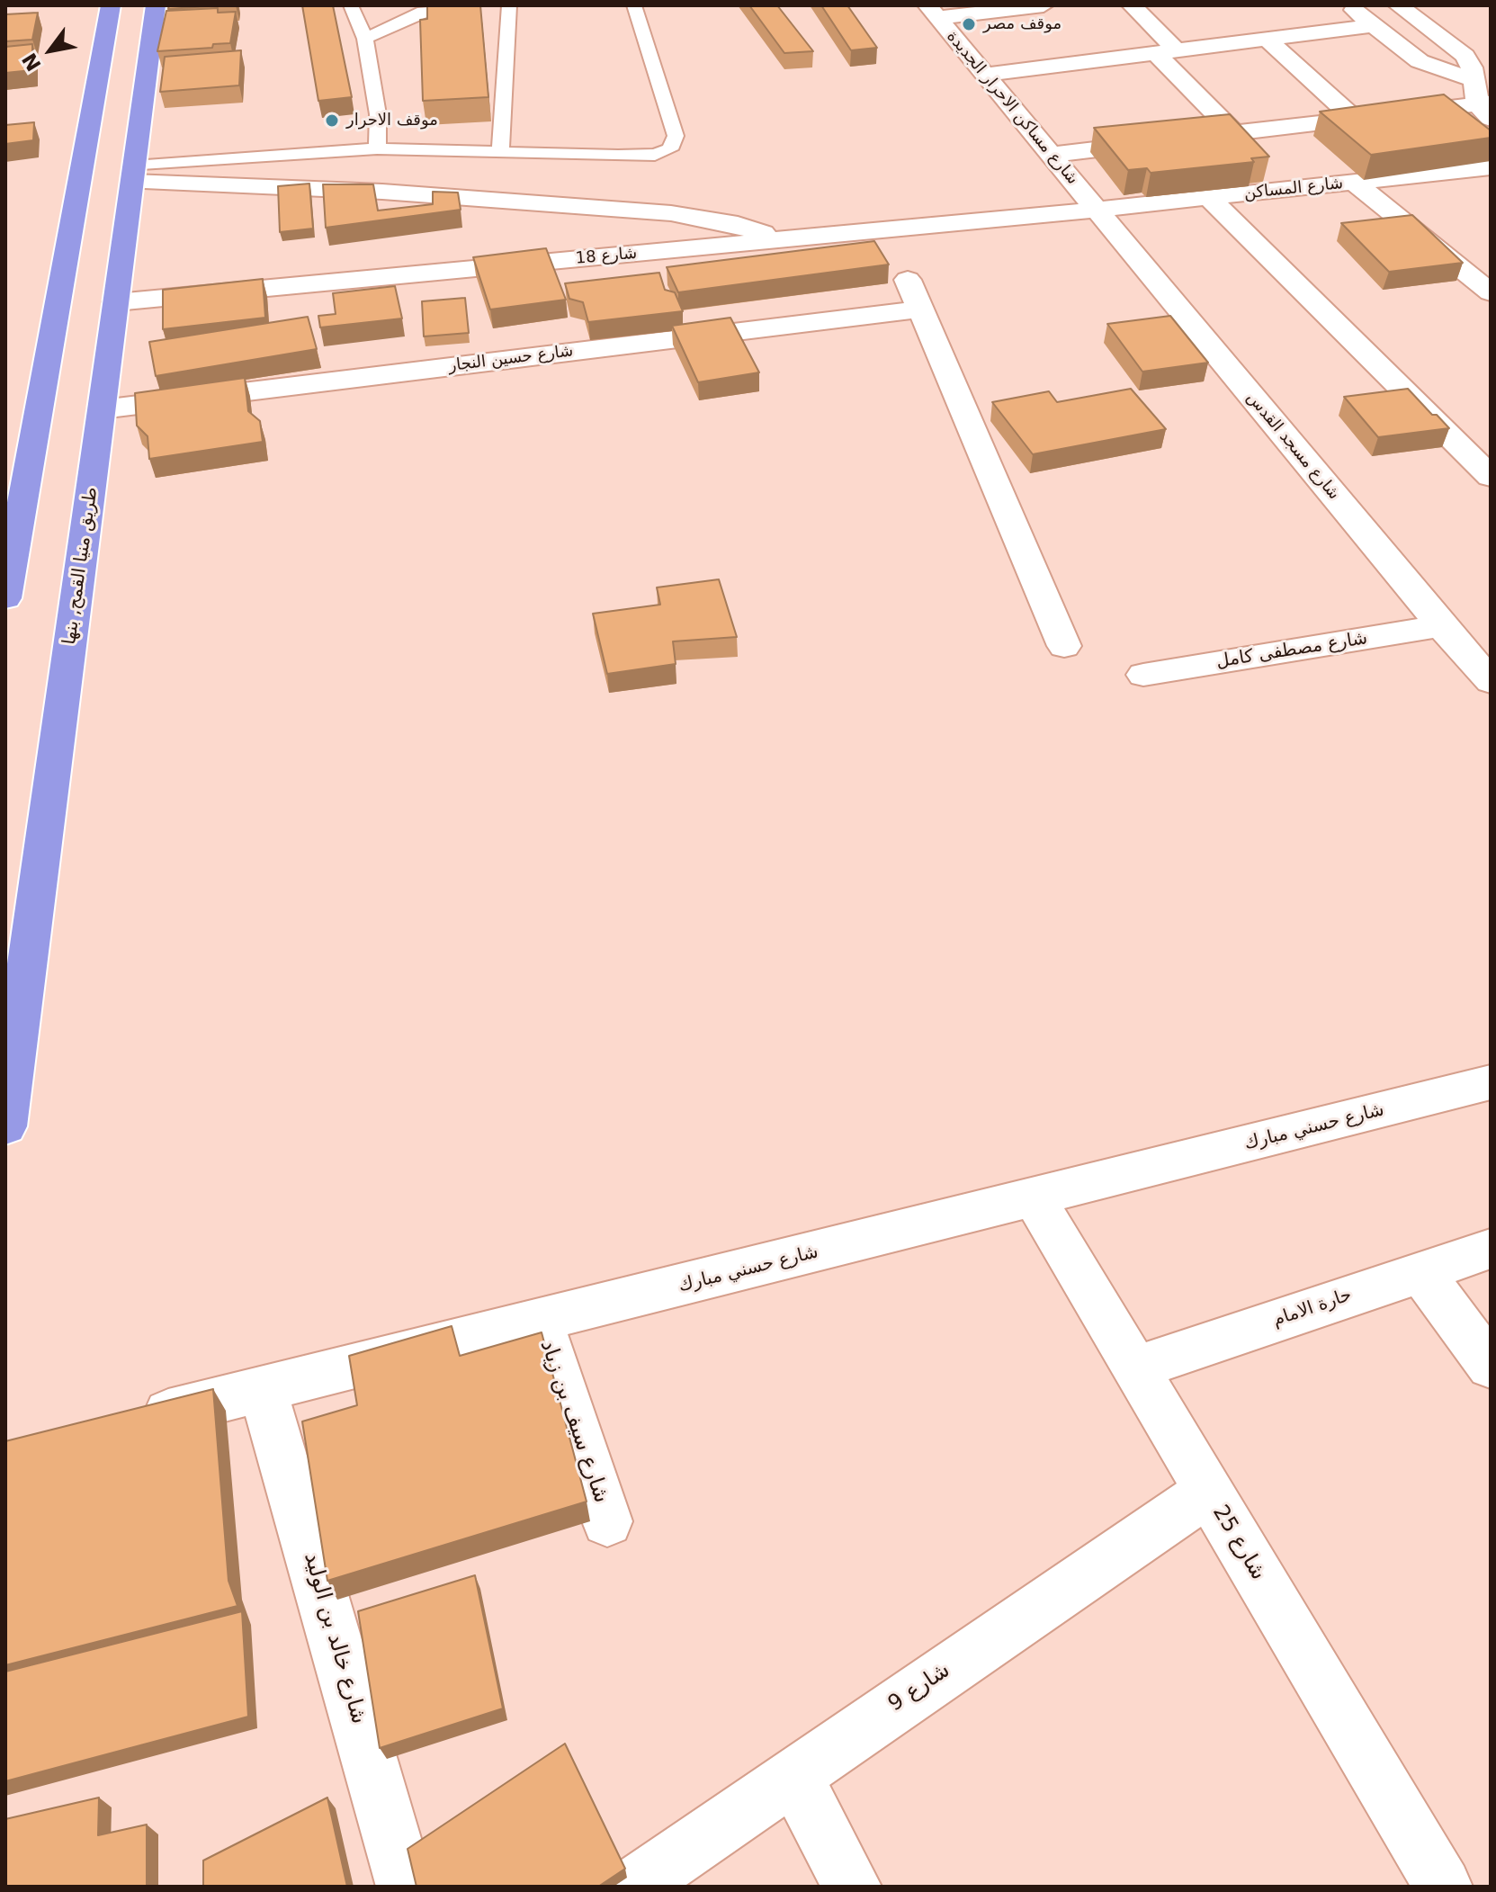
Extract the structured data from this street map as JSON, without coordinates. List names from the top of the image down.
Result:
{
  "streets": {
    "highway": ["طريق منيا القمح, بنها"],
    "street": [
      "شارع مساكن الاحرار الجديدة",
      "شارع المساكن",
      "شارع 18",
      "شارع حسين النجار",
      "شارع مسجد القدس",
      "شارع مصطفى كامل",
      "شارع حسني مبارك",
      "حارة الامام",
      "شارع سيف بن زياد",
      "شارع 25",
      "شارع خالد بن الوليد",
      "شارع 9"
    ]
  },
  "crossings": [
    ["شارع مساكن الاحرار الجديدة", "شارع المساكن"],
    ["شارع مساكن الاحرار الجديدة", "شارع 18"],
    ["شارع مساكن الاحرار الجديدة", "شارع مسجد القدس"],
    ["شارع المساكن", "شارع 18"],
    ["شارع المساكن", "شارع مسجد القدس"],
    ["شارع 18", "شارع مسجد القدس"],
    ["شارع 18", "طريق منيا القمح, بنها"],
    ["شارع حسين النجار", "طريق منيا القمح, بنها"],
    ["شارع مسجد القدس", "شارع مصطفى كامل"],
    ["شارع حسني مبارك", "شارع سيف بن زياد"],
    ["شارع حسني مبارك", "شارع 25"],
    ["شارع حسني مبارك", "شارع خالد بن الوليد"],
    ["حارة الامام", "شارع 25"],
    ["شارع 25", "شارع 9"]
  ],
  "places": ["موقف مصر", "موقف الاحرار"],
  "north": "bottom left"
}
